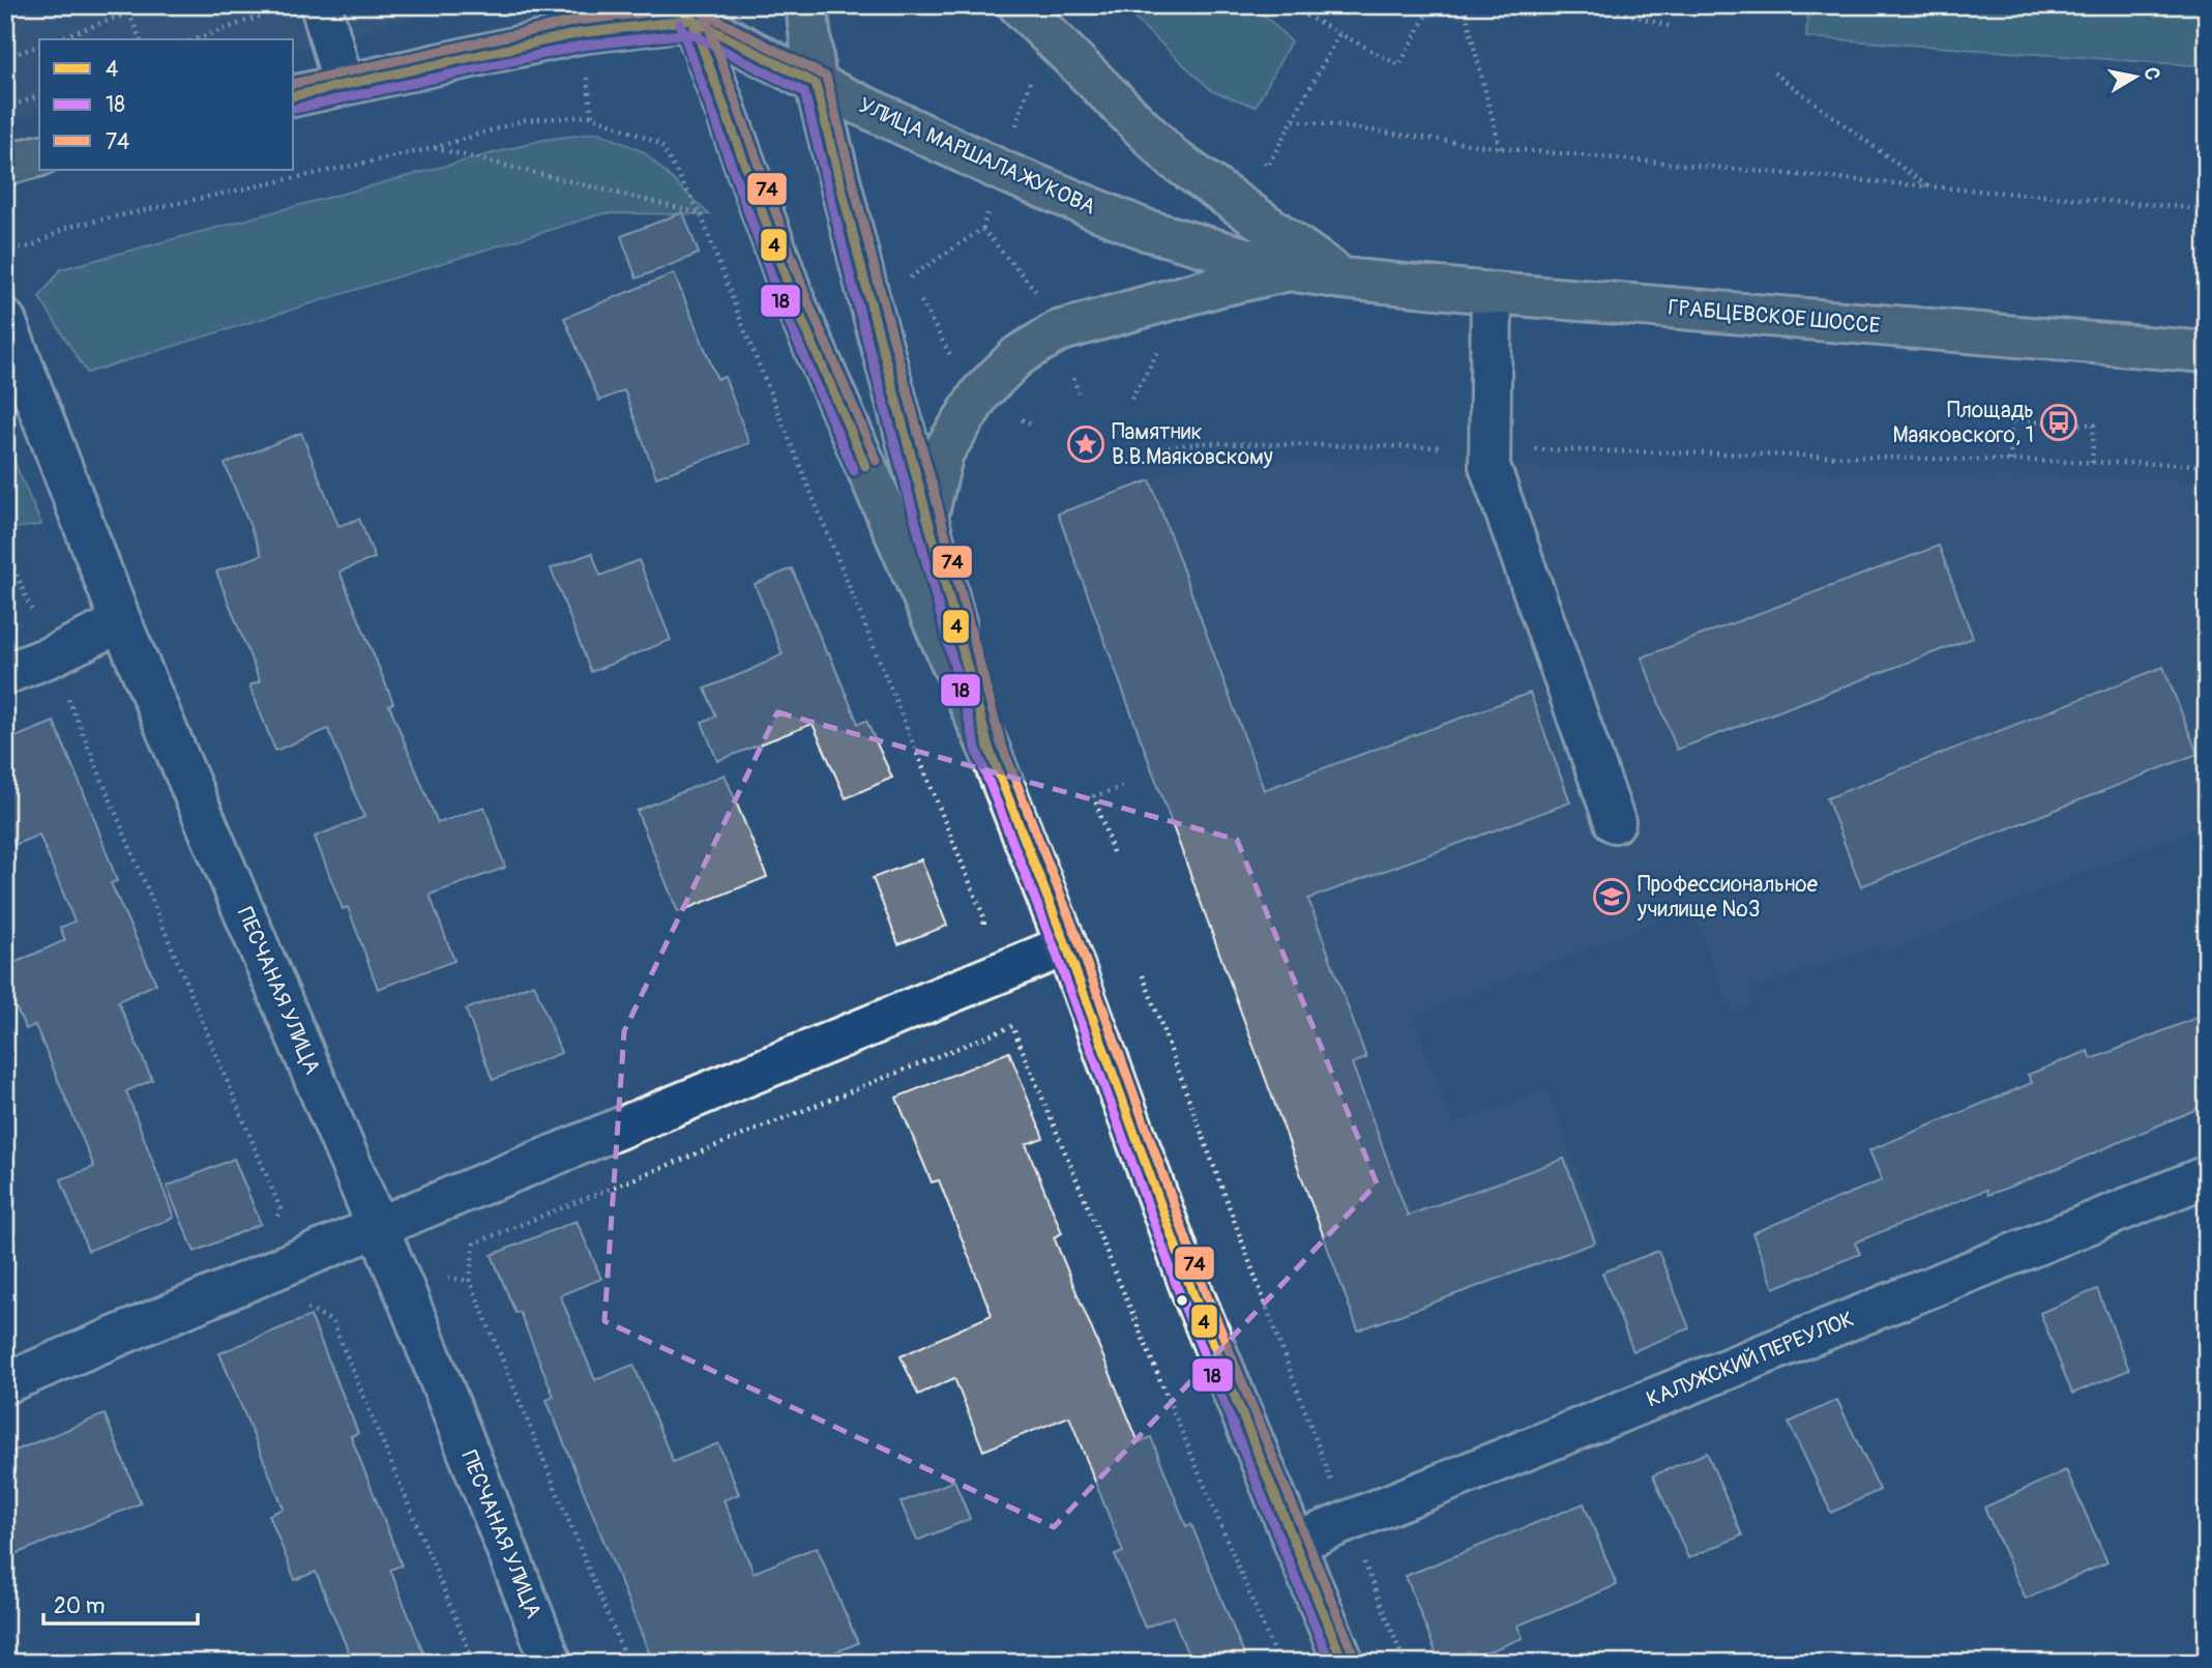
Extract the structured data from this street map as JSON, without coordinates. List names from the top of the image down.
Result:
{
  "streets": {
    "main road": ["УЛИЦА МАРШАЛА ЖУКОВА", "ГРАБЦЕВСКОЕ ШОССЕ"],
    "street": ["ПЕСЧАНАЯ УЛИЦА", "КАЛУЖСКИЙ ПЕРЕУЛОК"]
  },
  "crossings": [
    ["УЛИЦА МАРШАЛА ЖУКОВА", "ГРАБЦЕВСКОЕ ШОССЕ"]
  ],
  "places": {
    "bus stop": ["Площадь Маяковского, 1"],
    "place": ["Памятник В.В.Маяковскому"],
    "school or university": ["Профессиональное училище №3"]
  },
  "lines": ["transit line 74", "transit line 4", "transit line 18"],
  "legend": ["4", "18", "74"],
  "scale_bar": "20 m",
  "north": "right"
}
